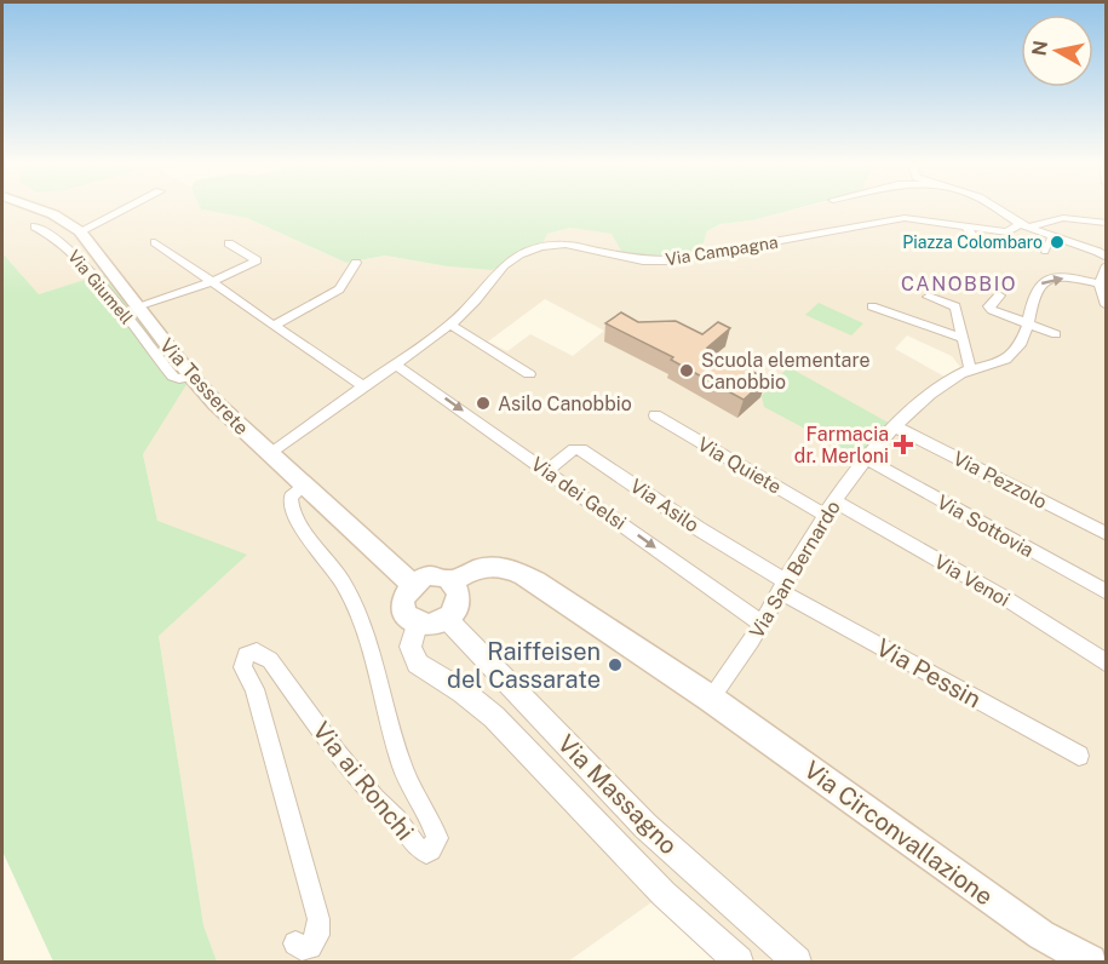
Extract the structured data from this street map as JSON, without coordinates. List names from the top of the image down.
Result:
{
  "streets": {
    "main road": ["Via Tesserete", "Via Circonvallazione"],
    "street": [
      "Via Campagna",
      "Via Giumell",
      "Via Quiete",
      "Via Pezzolo",
      "Via dei Gelsi",
      "Via Asilo",
      "Via Sottovia",
      "Via San Bernardo",
      "Via Venoi",
      "Via Pessin",
      "Via ai Ronchi",
      "Via Massagno"
    ]
  },
  "crossings": [
    ["Via Campagna", "Via Tesserete"],
    ["Via Campagna", "Via dei Gelsi"],
    ["Via Giumell", "Via Tesserete"],
    ["Via Tesserete", "Via ai Ronchi"],
    ["Via Tesserete", "Via Massagno"],
    ["Via Quiete", "Via San Bernardo"],
    ["Via Quiete", "Via Venoi"],
    ["Via Pezzolo", "Via San Bernardo"],
    ["Via dei Gelsi", "Via Asilo"],
    ["Via dei Gelsi", "Via San Bernardo"],
    ["Via Asilo", "Via San Bernardo"],
    ["Via Asilo", "Via Pessin"],
    ["Via Sottovia", "Via San Bernardo"],
    ["Via San Bernardo", "Via Venoi"],
    ["Via San Bernardo", "Via Pessin"],
    ["Via San Bernardo", "Via Circonvallazione"]
  ],
  "one_way": ["Via dei Gelsi"],
  "districts": ["CANOBBIO"],
  "places": {
    "other": [
      "Piazza Colombaro",
      "Scuola elementare Canobbio",
      "Asilo Canobbio",
      "Raiffeisen del Cassarate"
    ],
    "health": ["Farmacia dr. Merloni"]
  },
  "north": "left"
}
